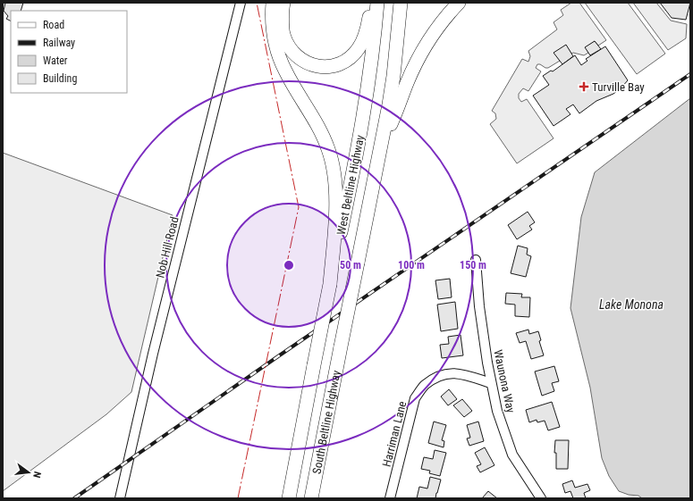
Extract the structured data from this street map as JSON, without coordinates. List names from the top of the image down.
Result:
{
  "streets": {
    "highway": ["West Beltline Highway", "South Beltline Highway"],
    "street": ["Nob Hill Road", "Waunona Way", "Harriman Lane"]
  },
  "crossings": [
    ["West Beltline Highway", "South Beltline Highway"],
    ["Waunona Way", "Harriman Lane"]
  ],
  "water": ["Lake Monona"],
  "places": {
    "health": ["Turville Bay"]
  },
  "legend": [
    "Road",
    "Railway",
    "Water",
    "Building"
  ],
  "north": "right",
  "rings": ["50 m", "100 m", "150 m"]
}
